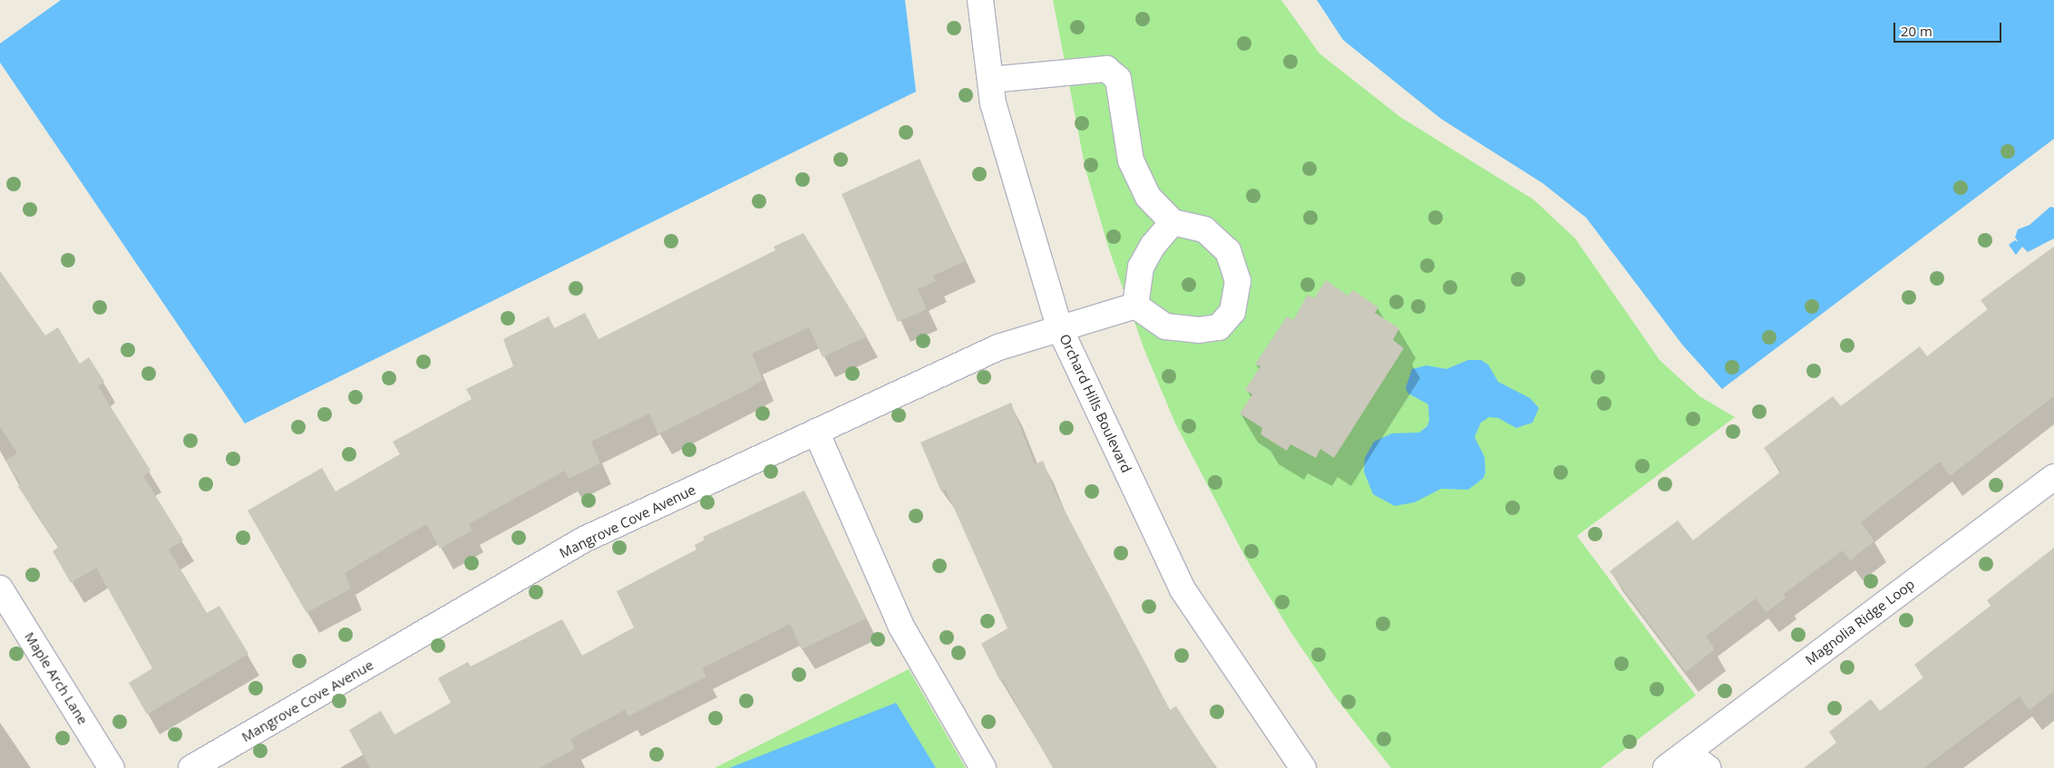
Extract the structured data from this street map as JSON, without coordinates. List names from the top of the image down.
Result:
{
  "streets": {
    "street": [
      "Orchard Hills Boulevard",
      "Mangrove Cove Avenue",
      "Magnolia Ridge Loop",
      "Maple Arch Lane"
    ]
  },
  "crossings": [
    ["Orchard Hills Boulevard", "Mangrove Cove Avenue"]
  ],
  "scale_bar": "20 m"
}
